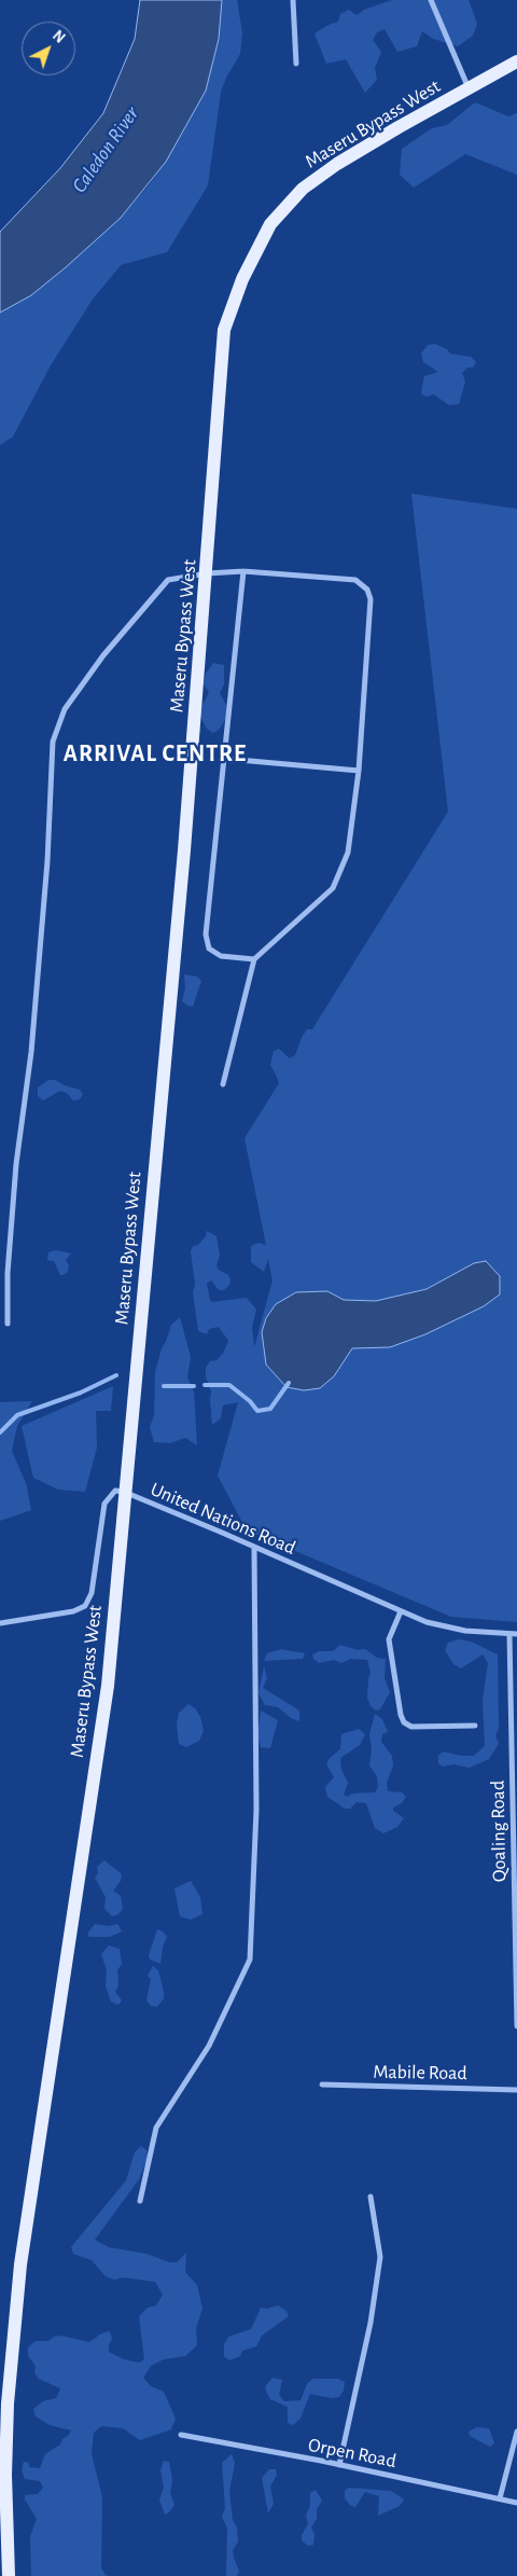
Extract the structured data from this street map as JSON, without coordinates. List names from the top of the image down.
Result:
{
  "streets": {
    "main road": ["Maseru Bypass West"],
    "street": [
      "United Nations Road",
      "Qoaling Road",
      "Mabile Road",
      "Orpen Road"
    ]
  },
  "crossings": [
    ["Maseru Bypass West", "United Nations Road"],
    ["United Nations Road", "Qoaling Road"]
  ],
  "districts": ["ARRIVAL CENTRE"],
  "water": ["Caledon River"],
  "north": "top right"
}
